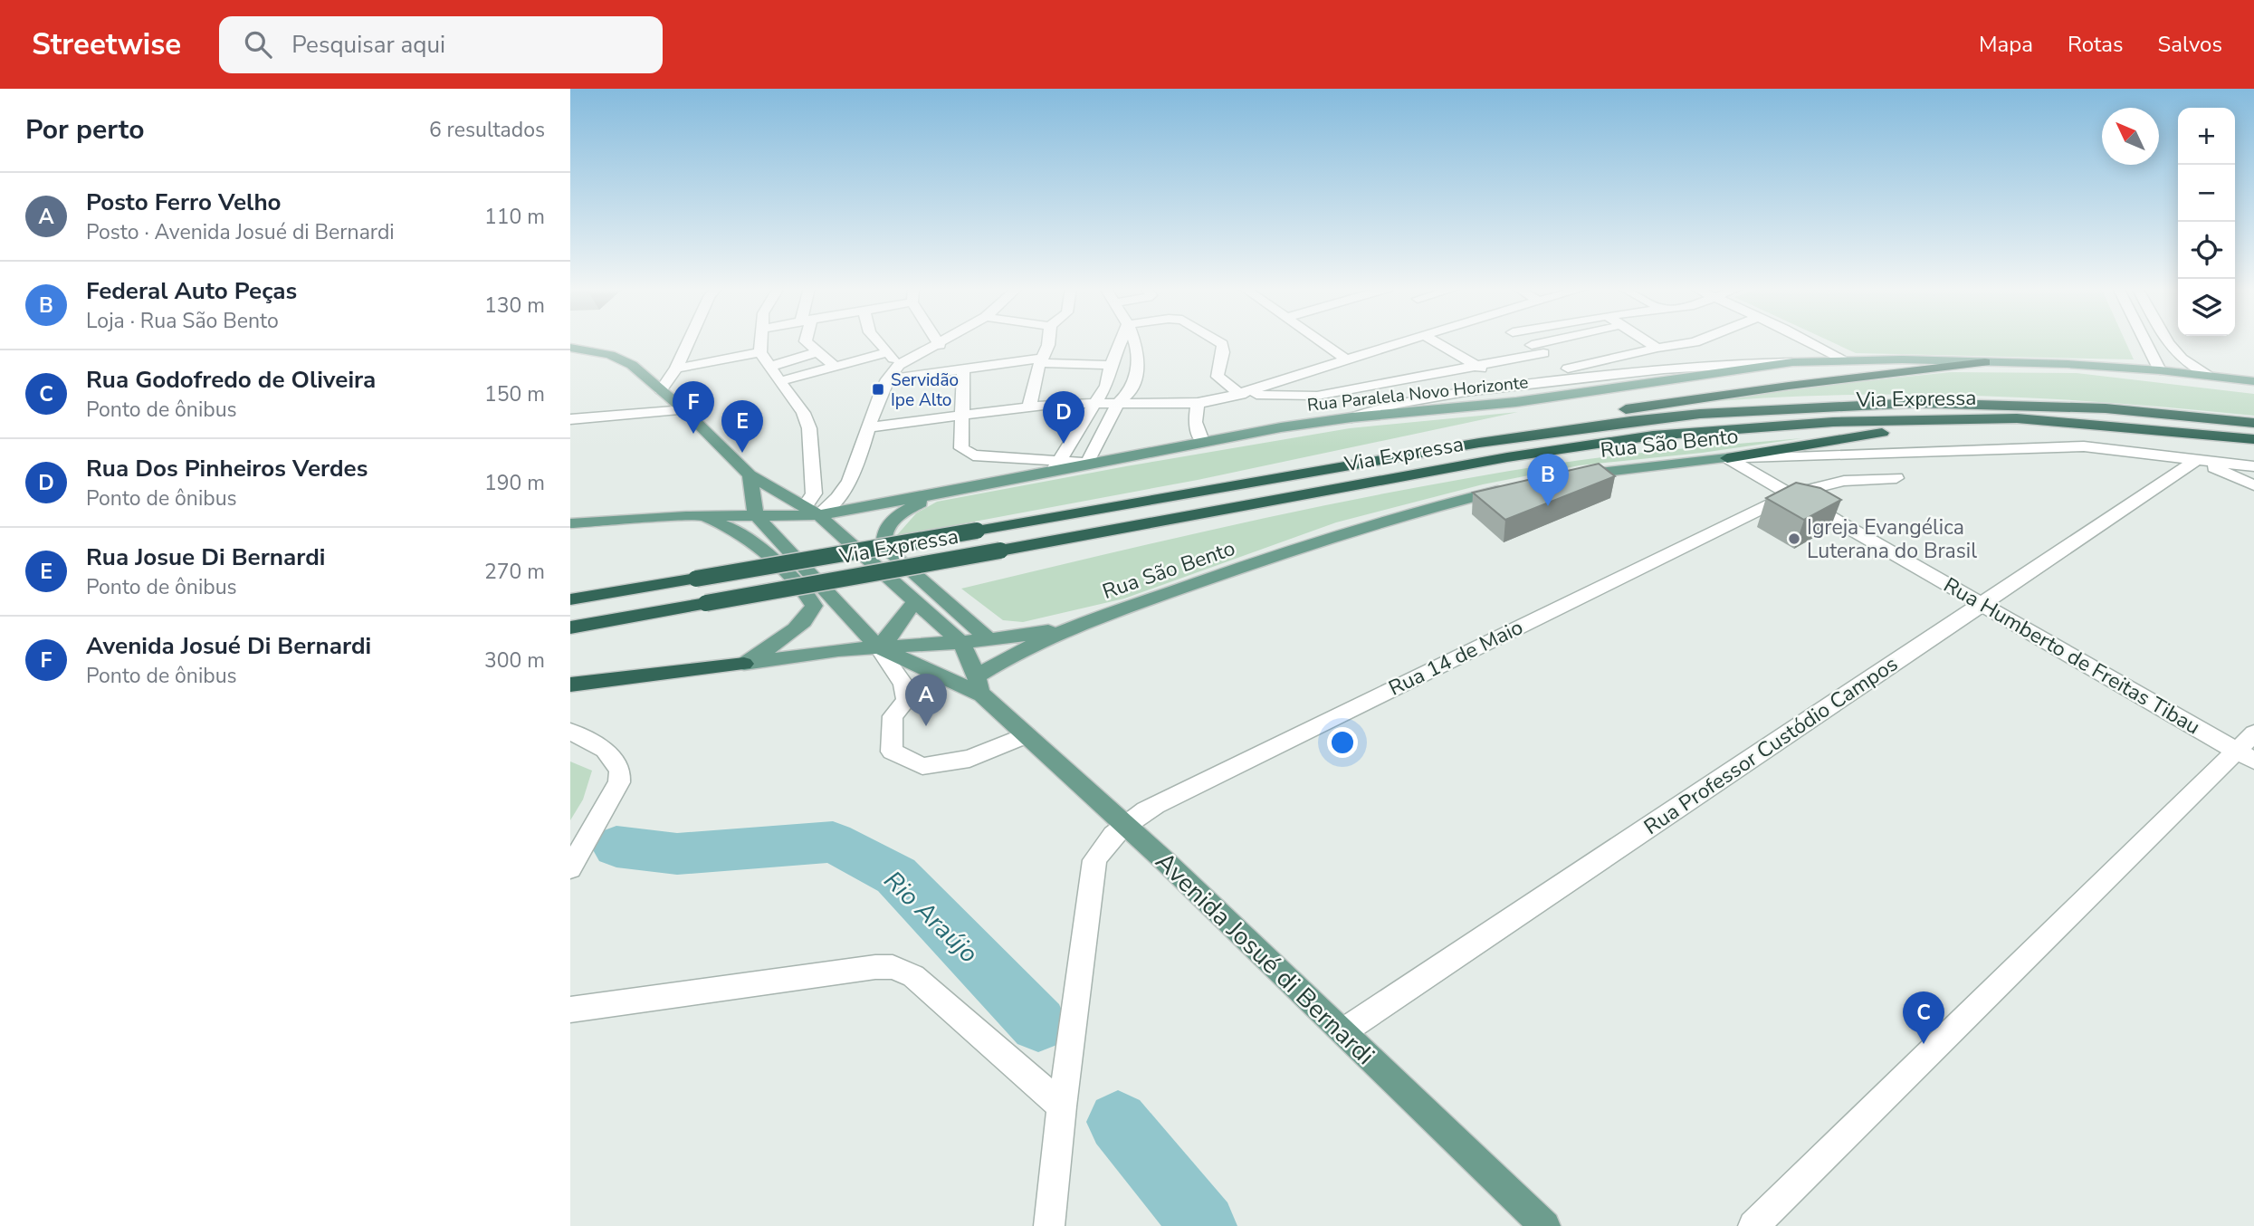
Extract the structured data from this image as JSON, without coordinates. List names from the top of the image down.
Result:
{
  "streets": {
    "highway": ["Via Expressa"],
    "main road": ["Rua Paralela Novo Horizonte", "Rua São Bento", "Avenida Josué di Bernardi"],
    "street": ["Rua Humberto de Freitas Tibau", "Rua 14 de Maio", "Rua Professor Custódio Campos"]
  },
  "crossings": [
    ["Rua Paralela Novo Horizonte", "Avenida Josué di Bernardi"],
    ["Rua São Bento", "Rua Humberto de Freitas Tibau"],
    ["Rua São Bento", "Rua Professor Custódio Campos"],
    ["Rua São Bento", "Avenida Josué di Bernardi"],
    ["Rua Humberto de Freitas Tibau", "Rua 14 de Maio"],
    ["Rua Humberto de Freitas Tibau", "Rua Professor Custódio Campos"],
    ["Rua 14 de Maio", "Avenida Josué di Bernardi"],
    ["Rua Professor Custódio Campos", "Avenida Josué di Bernardi"]
  ],
  "water": ["Rio Araújo"],
  "places": {
    "transit": ["Servidão Ipe Alto"],
    "other": ["Igreja Evangélica Luterana do Brasil"]
  },
  "north": "top left",
  "page": {
    "header": "Streetwise",
    "search": "Pesquisar aqui",
    "nav": ["Mapa", "Rotas", "Salvos"],
    "heading": ["Por perto", "6 resultados"],
    "map_buttons": ["+", "−"],
    "list": [
      {
        "mark": "A",
        "name": "Posto Ferro Velho",
        "note": "Posto · Avenida Josué di Bernardi",
        "value": "110 m"
      },
      {
        "mark": "B",
        "name": "Federal Auto Peças",
        "note": "Loja · Rua São Bento",
        "value": "130 m"
      },
      {
        "mark": "C",
        "name": "Rua Godofredo de Oliveira",
        "note": "Ponto de ônibus",
        "value": "150 m"
      },
      {
        "mark": "D",
        "name": "Rua Dos Pinheiros Verdes",
        "note": "Ponto de ônibus",
        "value": "190 m"
      },
      {
        "mark": "E",
        "name": "Rua Josue Di Bernardi",
        "note": "Ponto de ônibus",
        "value": "270 m"
      },
      {
        "mark": "F",
        "name": "Avenida Josué Di Bernardi",
        "note": "Ponto de ônibus",
        "value": "300 m"
      }
    ],
    "pins": [
      "F",
      "D",
      "E",
      "B",
      "A",
      "C"
    ]
  }
}
